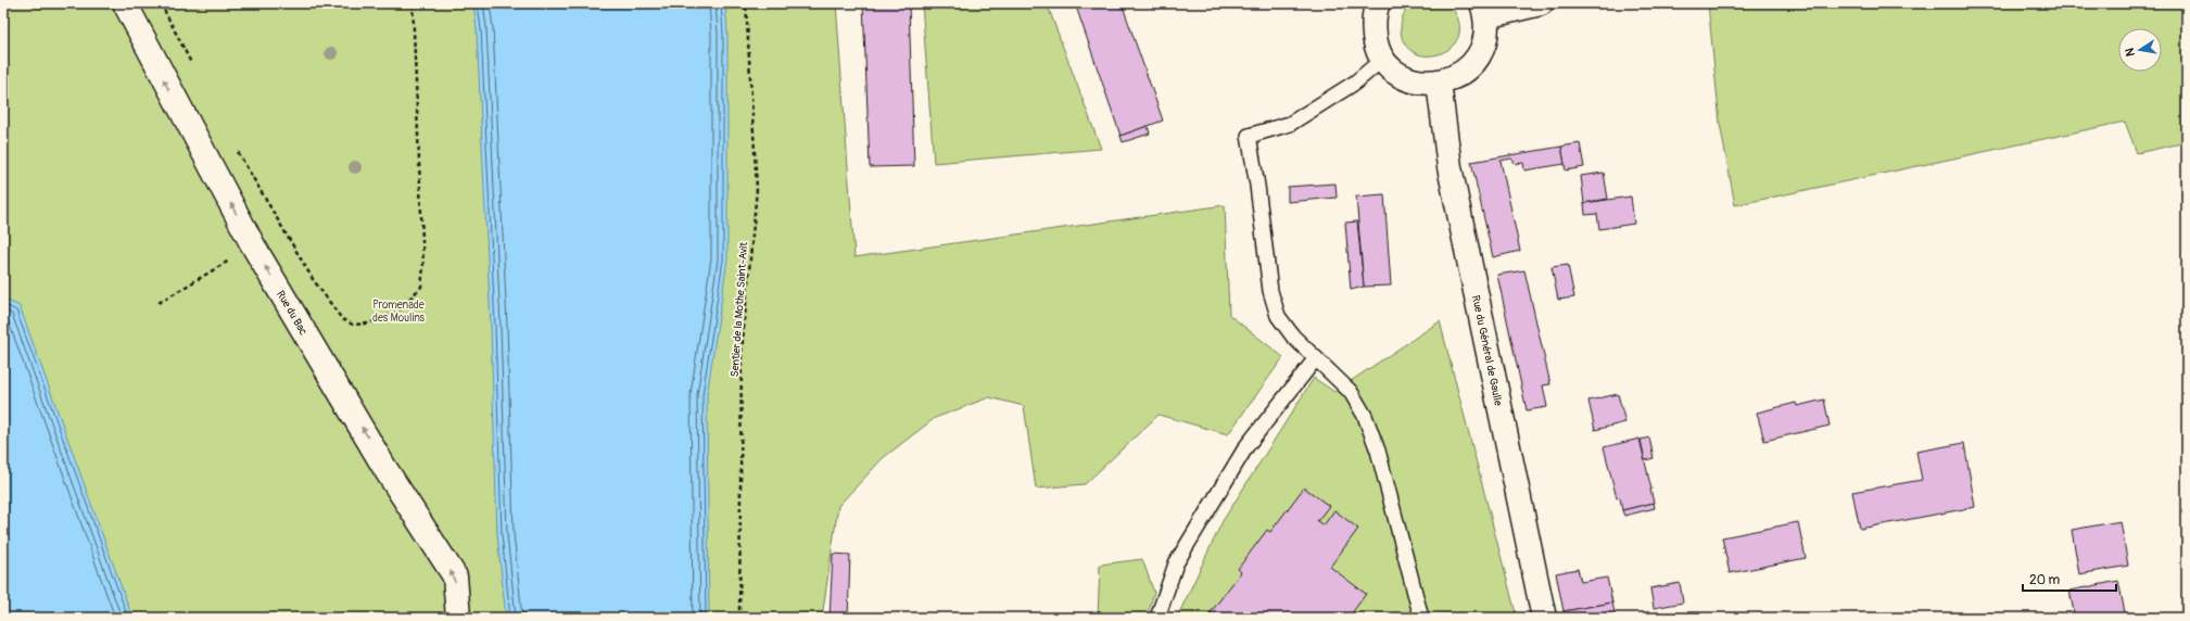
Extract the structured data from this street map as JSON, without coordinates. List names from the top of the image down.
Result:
{
  "streets": {
    "main road": ["Rue du Bac", "Rue du Général de Gaulle"],
    "path": ["Sentier de la Mothe Saint-Avit"]
  },
  "one_way": ["Rue du Bac"],
  "parks": ["Promenade des Moulins"],
  "scale_bar": "20 m",
  "north": "left"
}
